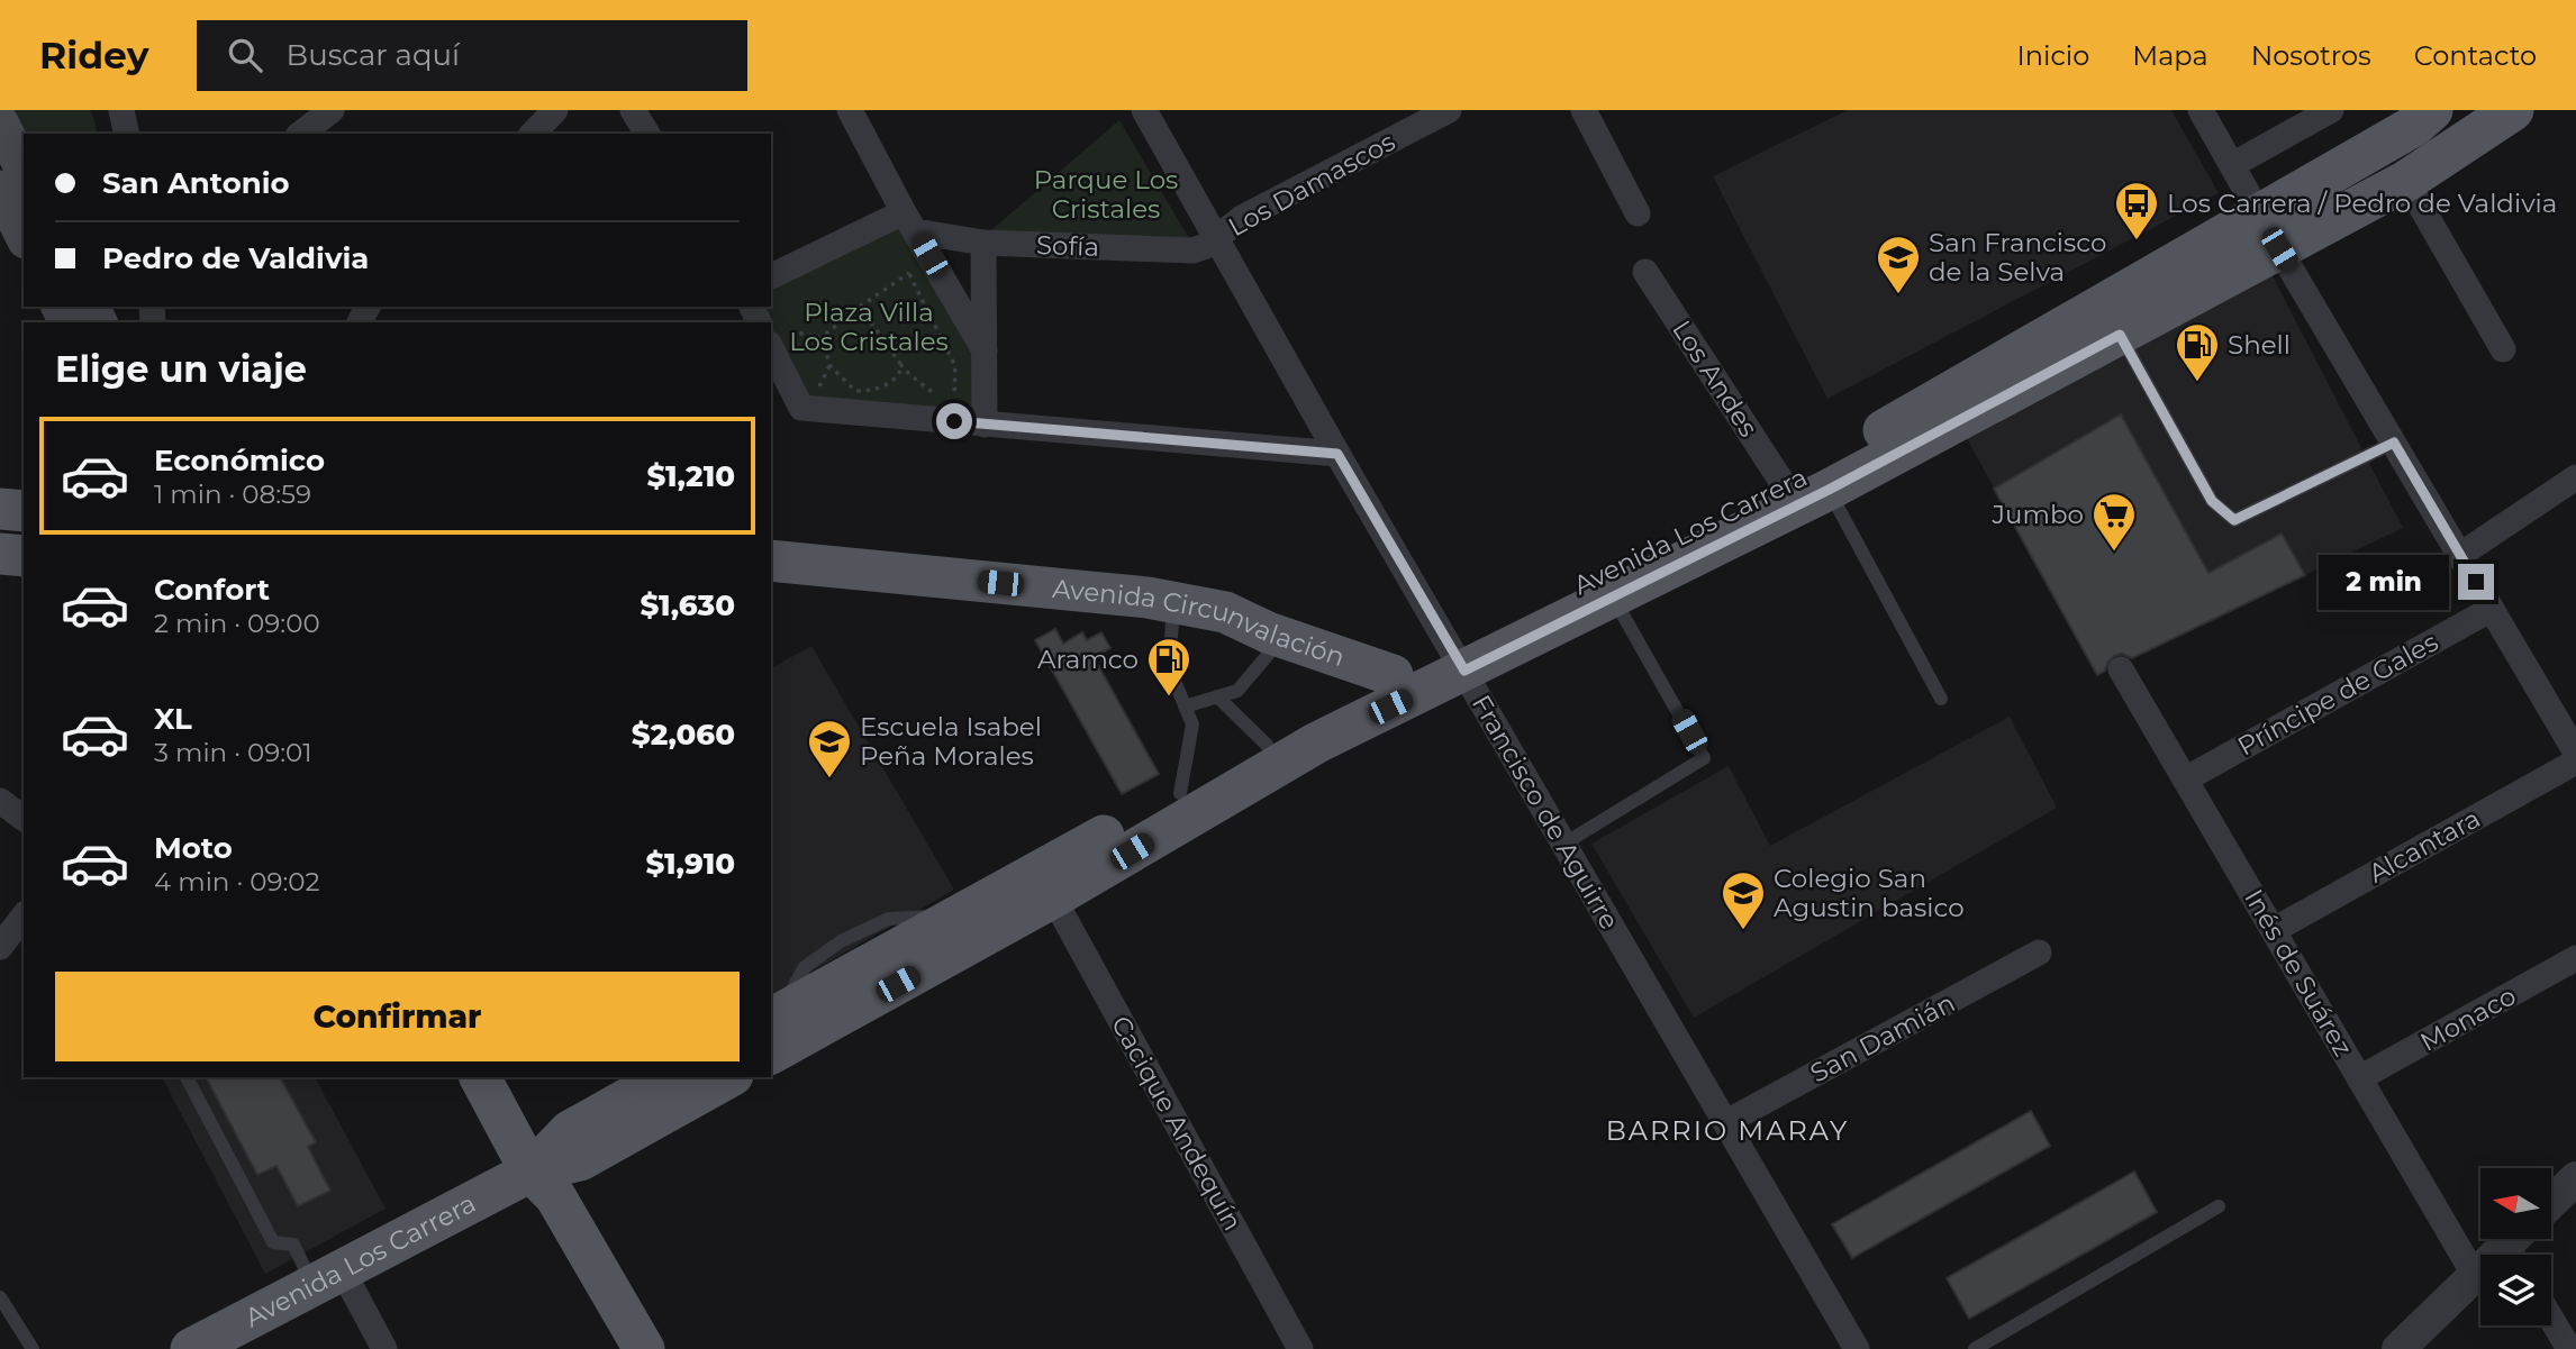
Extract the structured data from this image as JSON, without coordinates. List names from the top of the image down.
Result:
{
  "streets": {
    "main road": ["Avenida Los Carrera", "Avenida Circunvalación"],
    "street": [
      "Los Damascos",
      "Sofía",
      "Los Andes",
      "Príncipe de Gales",
      "Francisco de Aguirre",
      "Alcantara",
      "Inés de Suárez",
      "Monaco",
      "San Damián",
      "Cacique Andequín"
    ]
  },
  "crossings": [
    ["Los Damascos", "Sofía"],
    ["Los Damascos", "Francisco de Aguirre"],
    ["Sofía", "Francisco de Aguirre"],
    ["Los Andes", "Avenida Los Carrera"],
    ["Avenida Los Carrera", "Avenida Circunvalación"],
    ["Avenida Los Carrera", "Francisco de Aguirre"],
    ["Avenida Los Carrera", "Cacique Andequín"],
    ["Príncipe de Gales", "Inés de Suárez"],
    ["Francisco de Aguirre", "San Damián"],
    ["Alcantara", "Inés de Suárez"],
    ["Inés de Suárez", "Monaco"]
  ],
  "districts": ["BARRIO MARAY"],
  "parks": ["Parque Los Cristales", "Plaza Villa Los Cristales"],
  "places": {
    "bus stop": ["Los Carrera / Pedro de Valdivia"],
    "school or university": ["San Francisco de la Selva", "Escuela Isabel Peña Morales", "Colegio San Agustin basico"],
    "fuel station": ["Shell", "Aramco"],
    "supermarket": ["Jumbo"]
  },
  "north": "left",
  "page": {
    "header": "Ridey",
    "search": "Buscar aquí",
    "nav": [
      "Inicio",
      "Mapa",
      "Nosotros",
      "Contacto"
    ],
    "banner": ["San Antonio", "Pedro de Valdivia"],
    "heading": "Elige un viaje",
    "list": [
      {
        "name": "Económico",
        "note": "1 min · 08:59",
        "value": "$1,210"
      },
      {
        "name": "Confort",
        "note": "2 min · 09:00",
        "value": "$1,630"
      },
      {
        "name": "XL",
        "note": "3 min · 09:01",
        "value": "$2,060"
      },
      {
        "name": "Moto",
        "note": "4 min · 09:02",
        "value": "$1,910"
      }
    ],
    "bubble": "2 min",
    "buttons": "Confirmar"
  }
}
